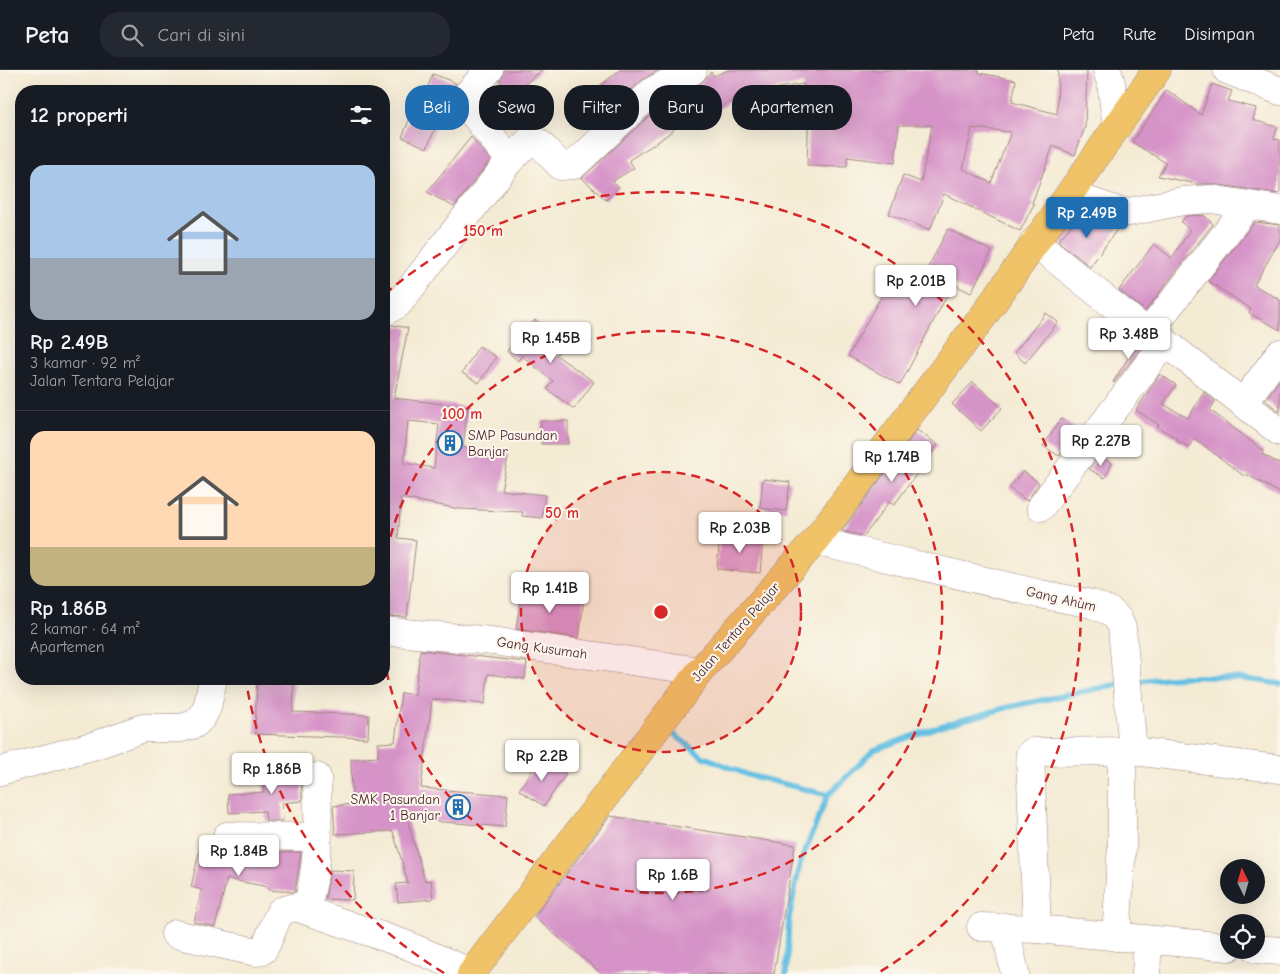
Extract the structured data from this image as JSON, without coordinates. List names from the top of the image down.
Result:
{
  "streets": {
    "main road": ["Jalan Tentara Pelajar"],
    "street": ["Gang Ahum", "Gang Kusumah"]
  },
  "crossings": [
    ["Gang Ahum", "Jalan Tentara Pelajar"],
    ["Jalan Tentara Pelajar", "Gang Kusumah"]
  ],
  "places": {
    "building": ["SMP Pasundan Banjar", "SMK Pasundan 1 Banjar"]
  },
  "north": "top",
  "page": {
    "header": "Peta",
    "search": "Cari di sini",
    "nav": ["Peta", "Rute", "Disimpan"],
    "chip": [
      "Beli",
      "Sewa",
      "Filter",
      "Baru",
      "Apartemen"
    ],
    "heading": "12 properti",
    "list": [
      {
        "name": "Rp 2.49B",
        "note": "3 kamar · 92 m² · Jalan Tentara Pelajar"
      },
      {
        "name": "Rp 1.86B",
        "note": "2 kamar · 64 m² · Apartemen"
      }
    ],
    "price": [
      "Rp 2.49B",
      "Rp 2.01B",
      "Rp 3.48B",
      "Rp 1.45B",
      "Rp 2.27B",
      "Rp 1.74B",
      "Rp 2.03B",
      "Rp 1.41B",
      "Rp 2.2B",
      "Rp 1.86B",
      "Rp 1.84B",
      "Rp 1.6B"
    ]
  },
  "rings": ["150 m", "100 m", "50 m"]
}
